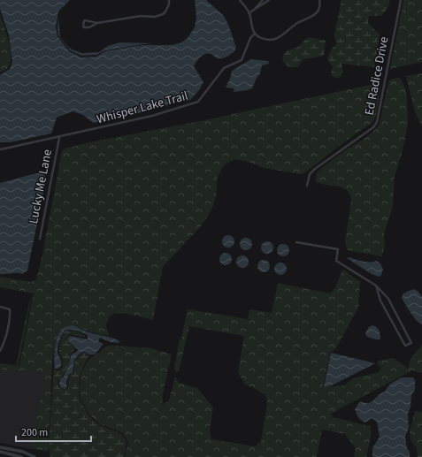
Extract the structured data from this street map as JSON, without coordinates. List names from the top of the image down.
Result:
{
  "streets": {
    "street": ["Ed Radice Drive", "Whisper Lake Trail", "Lucky Me Lane"]
  },
  "crossings": [
    ["Whisper Lake Trail", "Lucky Me Lane"]
  ],
  "scale_bar": "200 m"
}
